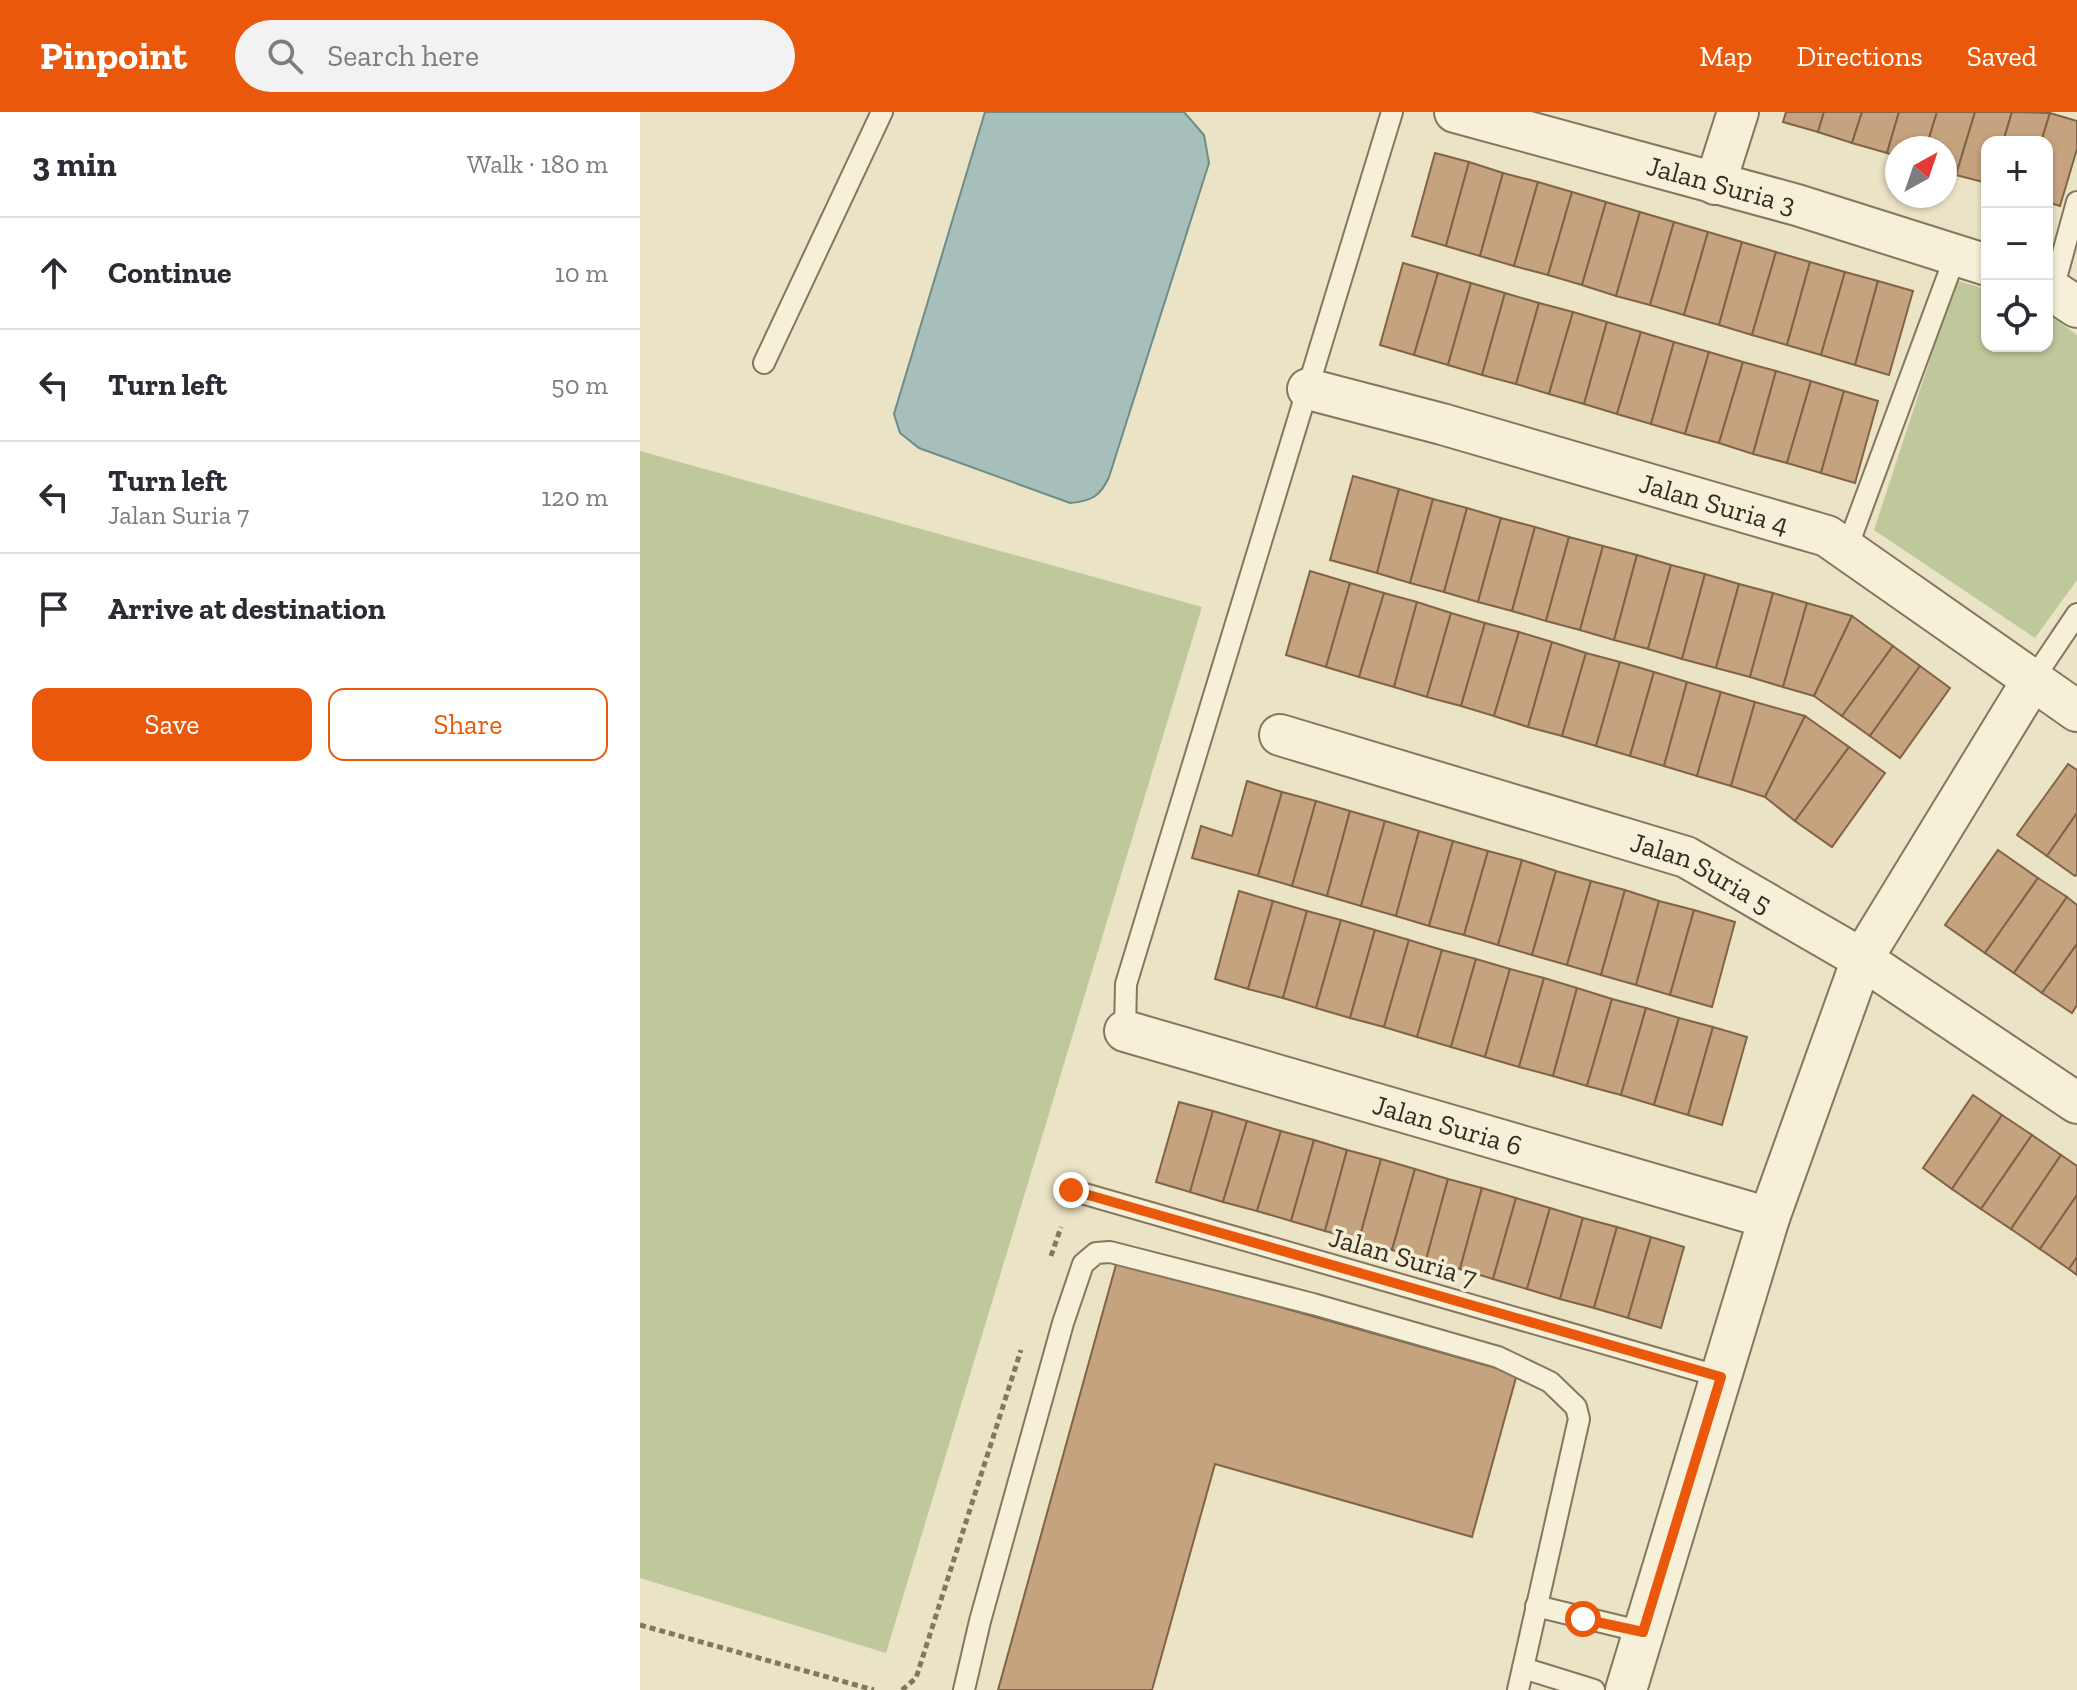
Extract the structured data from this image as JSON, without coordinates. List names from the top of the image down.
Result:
{
  "streets": {
    "street": [
      "Jalan Suria 3",
      "Jalan Suria 4",
      "Jalan Suria 5",
      "Jalan Suria 6"
    ],
    "lane": ["Jalan Suria 7"]
  },
  "north": "top right",
  "page": {
    "header": "Pinpoint",
    "search": "Search here",
    "nav": ["Map", "Directions", "Saved"],
    "heading": ["3 min", "Walk · 180 m"],
    "map_buttons": ["+", "−"],
    "list": [
      ["Continue", "10 m"],
      ["Turn left", "50 m"],
      ["Turn left", "Jalan Suria 7", "120 m"],
      "Arrive at destination"
    ],
    "buttons": ["Save", "Share"]
  }
}
